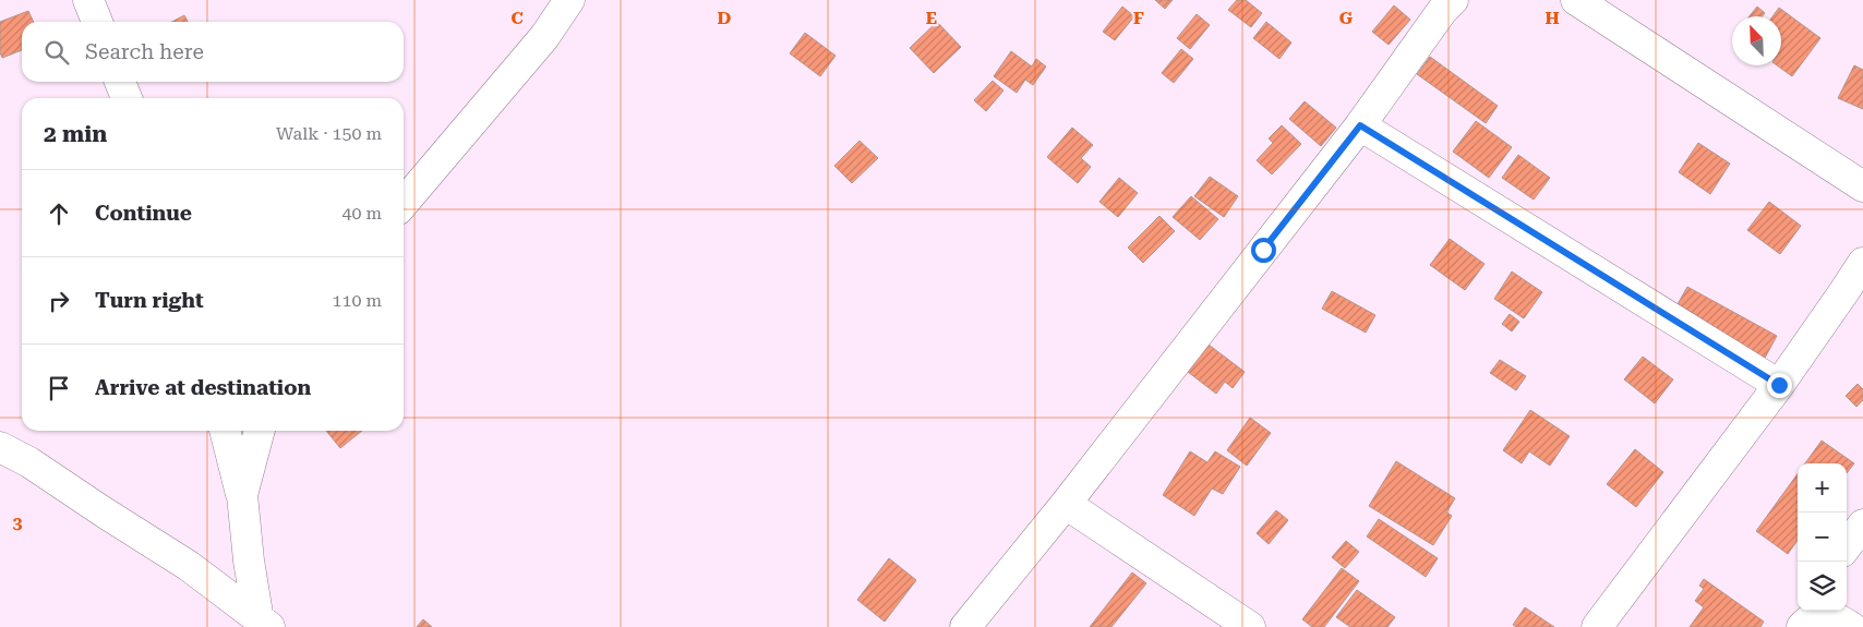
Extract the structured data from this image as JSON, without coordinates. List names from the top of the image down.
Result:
{
  "north": "top left",
  "page": {
    "search": "Search here",
    "heading": ["2 min", "Walk · 150 m"],
    "list": [
      ["Continue", "40 m"],
      ["Turn right", "110 m"],
      "Arrive at destination"
    ],
    "map_buttons": ["+", "−"]
  },
  "grid": {
    "columns": [
      "C",
      "D",
      "E",
      "F",
      "G",
      "H"
    ],
    "rows": ["3"]
  }
}
